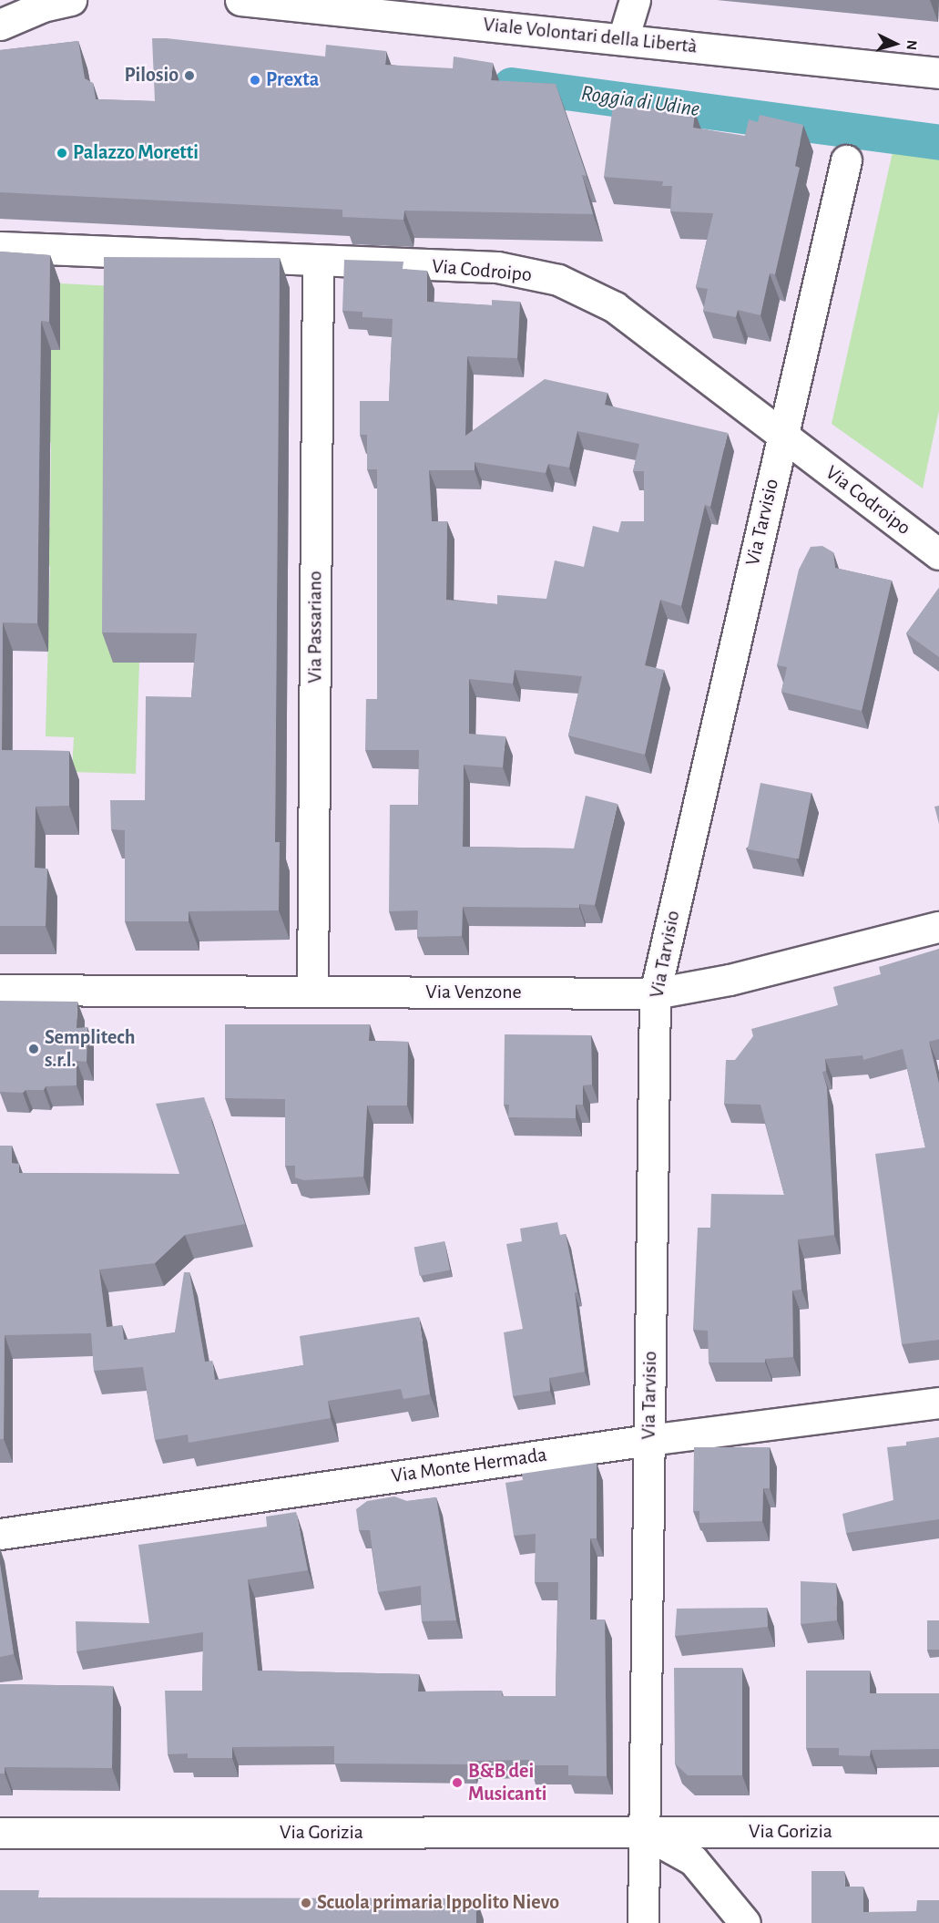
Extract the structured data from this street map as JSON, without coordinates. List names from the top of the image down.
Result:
{
  "streets": {
    "street": [
      "Viale Volontari della Libertà",
      "Via Codroipo",
      "Via Tarvisio",
      "Via Passariano",
      "Via Venzone",
      "Via Monte Hermada",
      "Via Gorizia"
    ]
  },
  "crossings": [
    ["Via Codroipo", "Via Tarvisio"],
    ["Via Codroipo", "Via Passariano"],
    ["Via Tarvisio", "Via Venzone"],
    ["Via Tarvisio", "Via Monte Hermada"],
    ["Via Tarvisio", "Via Gorizia"],
    ["Via Passariano", "Via Venzone"]
  ],
  "water": ["Roggia di Udine"],
  "places": [
    "Pilosio",
    "Prexta",
    "Palazzo Moretti",
    "Semplitech s.r.l.",
    "B&B dei Musicanti",
    "Scuola primaria Ippolito Nievo"
  ],
  "north": "right"
}
